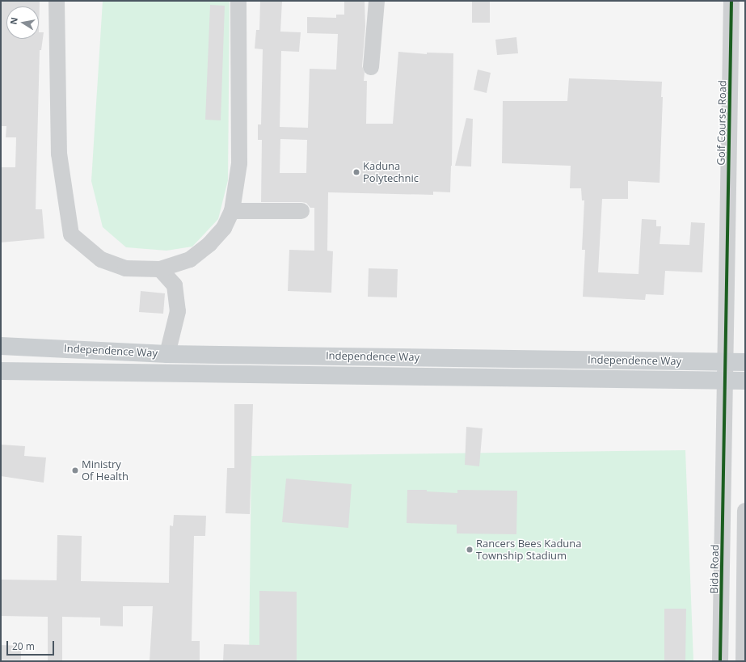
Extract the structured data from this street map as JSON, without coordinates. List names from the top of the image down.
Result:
{
  "streets": {
    "main road": ["Independence Way"],
    "street": ["Golf Course Road", "Bida Road"]
  },
  "crossings": [
    ["Golf Course Road", "Independence Way"],
    ["Golf Course Road", "Bida Road"],
    ["Independence Way", "Bida Road"]
  ],
  "places": ["Kaduna Polytechnic", "Ministry Of Health", "Rancers Bees Kaduna Township Stadium"],
  "scale_bar": "20 m",
  "north": "left"
}
